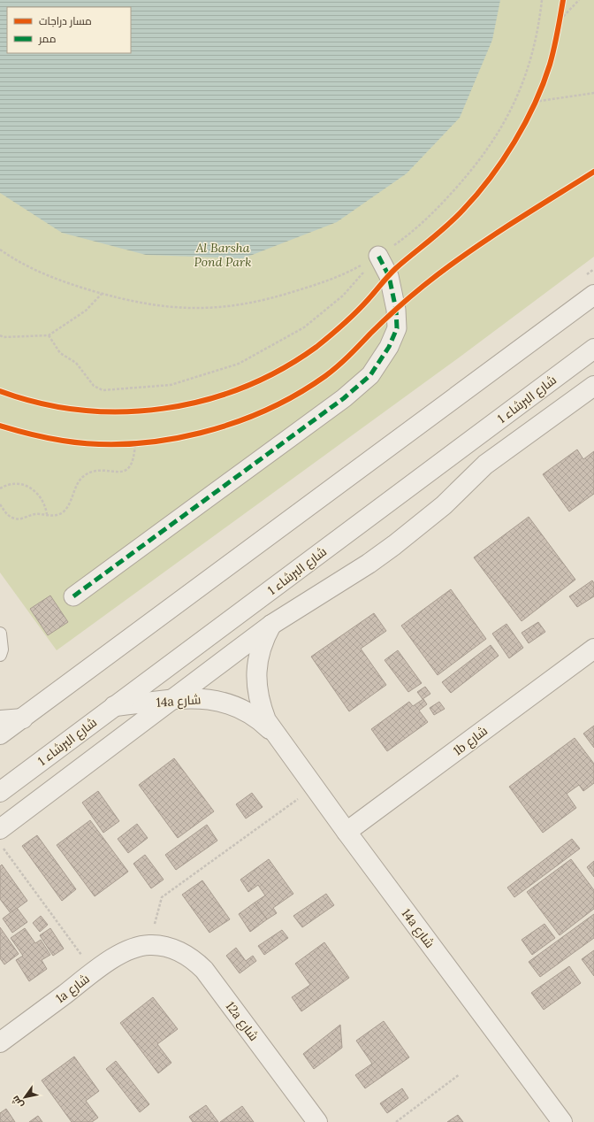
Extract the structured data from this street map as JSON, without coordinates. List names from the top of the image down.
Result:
{
  "streets": {
    "street": [
      "شارع البرشاء 1",
      "14a شارع",
      "1b شارع",
      "1a شارع",
      "12a شارع"
    ]
  },
  "crossings": [
    ["شارع البرشاء 1", "14a شارع"],
    ["14a شارع", "1b شارع"],
    ["1a شارع", "12a شارع"]
  ],
  "parks": ["Al Barsha Pond Park"],
  "legend": ["مسار دراجات", "ممر"],
  "north": "bottom left"
}
